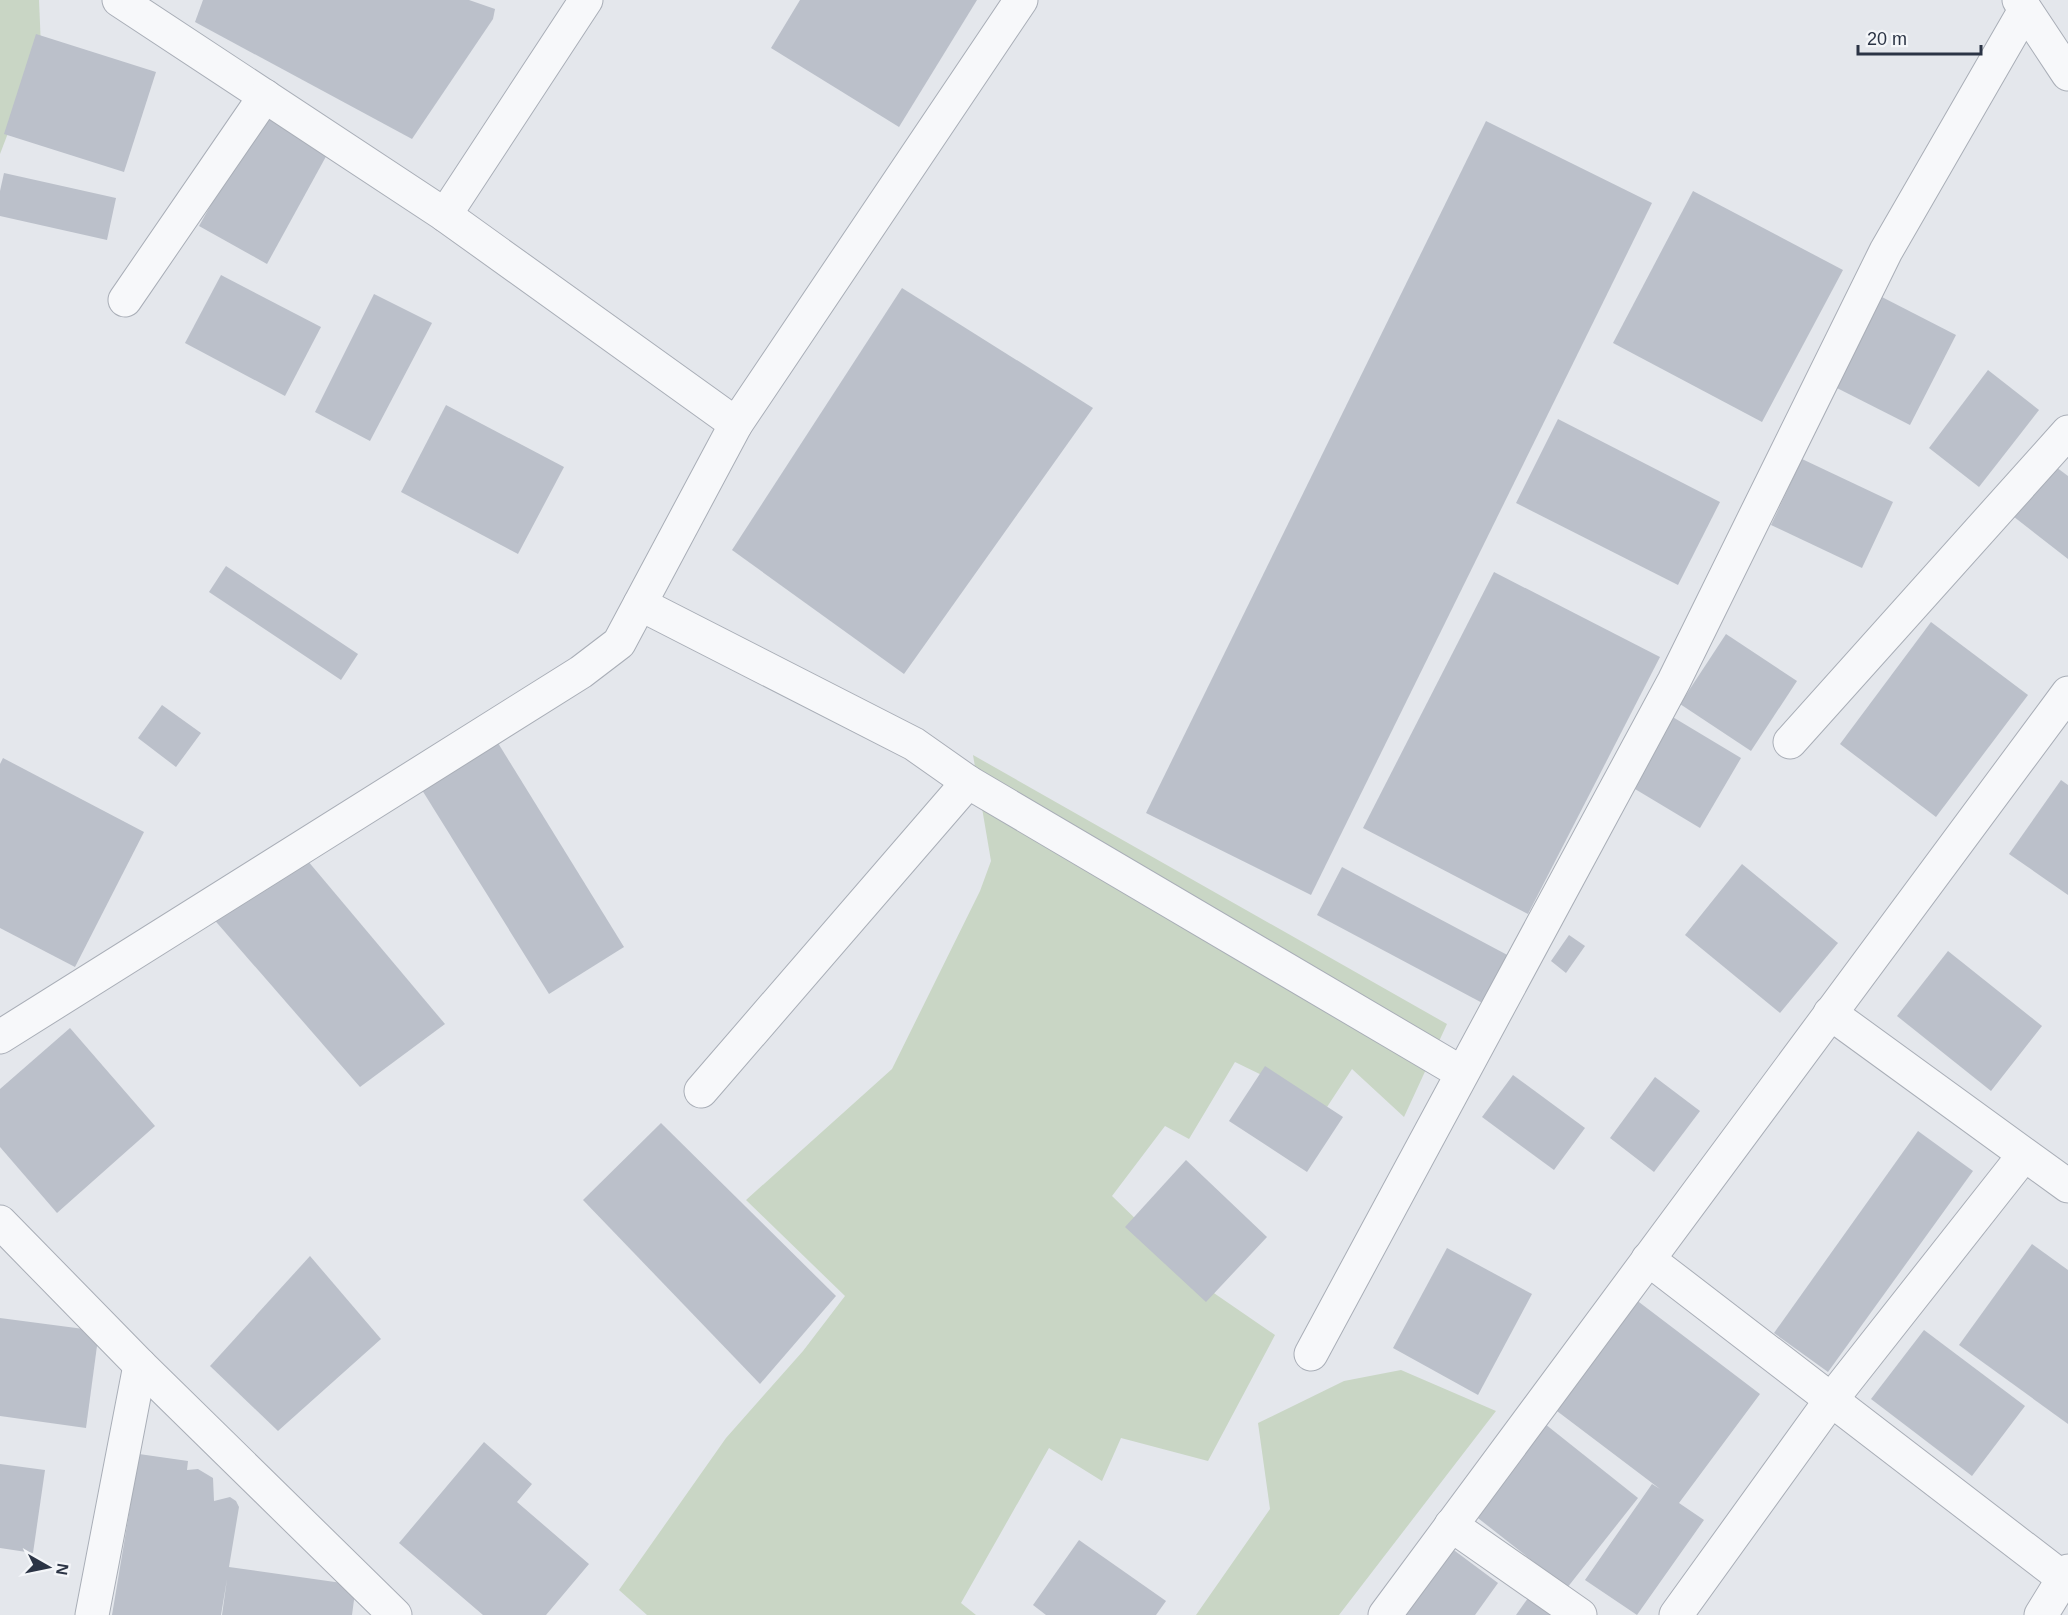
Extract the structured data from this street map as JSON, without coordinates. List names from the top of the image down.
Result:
{
  "scale_bar": "20 m",
  "north": "right"
}
